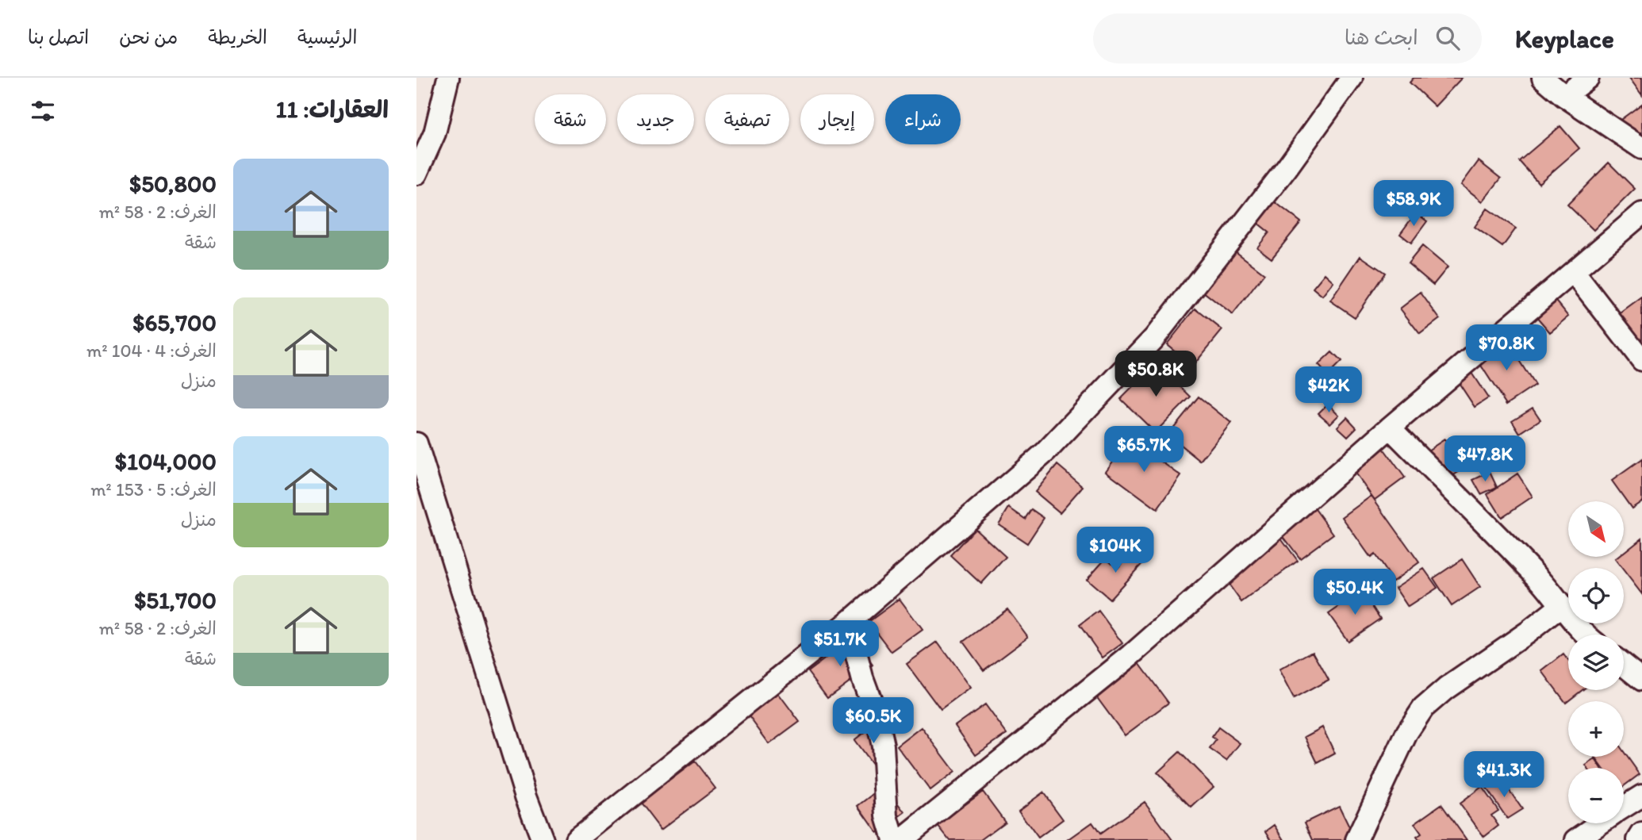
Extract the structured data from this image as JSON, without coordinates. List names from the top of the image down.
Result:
{
  "north": "bottom right",
  "page": {
    "header": "Keyplace",
    "search": "ابحث هنا",
    "nav": [
      "الرئيسية",
      "الخريطة",
      "من نحن",
      "اتصل بنا"
    ],
    "heading": "العقارات: 11",
    "chip": [
      "شراء",
      "إيجار",
      "تصفية",
      "جديد",
      "شقة"
    ],
    "list": [
      {
        "name": "$50,800",
        "note": "الغرف: 2 · 58 m² · شقة"
      },
      {
        "name": "$65,700",
        "note": "الغرف: 4 · 104 m² · منزل"
      },
      {
        "name": "$104,000",
        "note": "الغرف: 5 · 153 m² · منزل"
      },
      {
        "name": "$51,700",
        "note": "الغرف: 2 · 58 m² · شقة"
      }
    ],
    "price": [
      "$58.9K",
      "$70.8K",
      "$50.8K",
      "$42K",
      "$65.7K",
      "$47.8K",
      "$104K",
      "$50.4K",
      "$51.7K",
      "$60.5K",
      "$41.3K"
    ],
    "map_buttons": ["+", "−"]
  }
}
